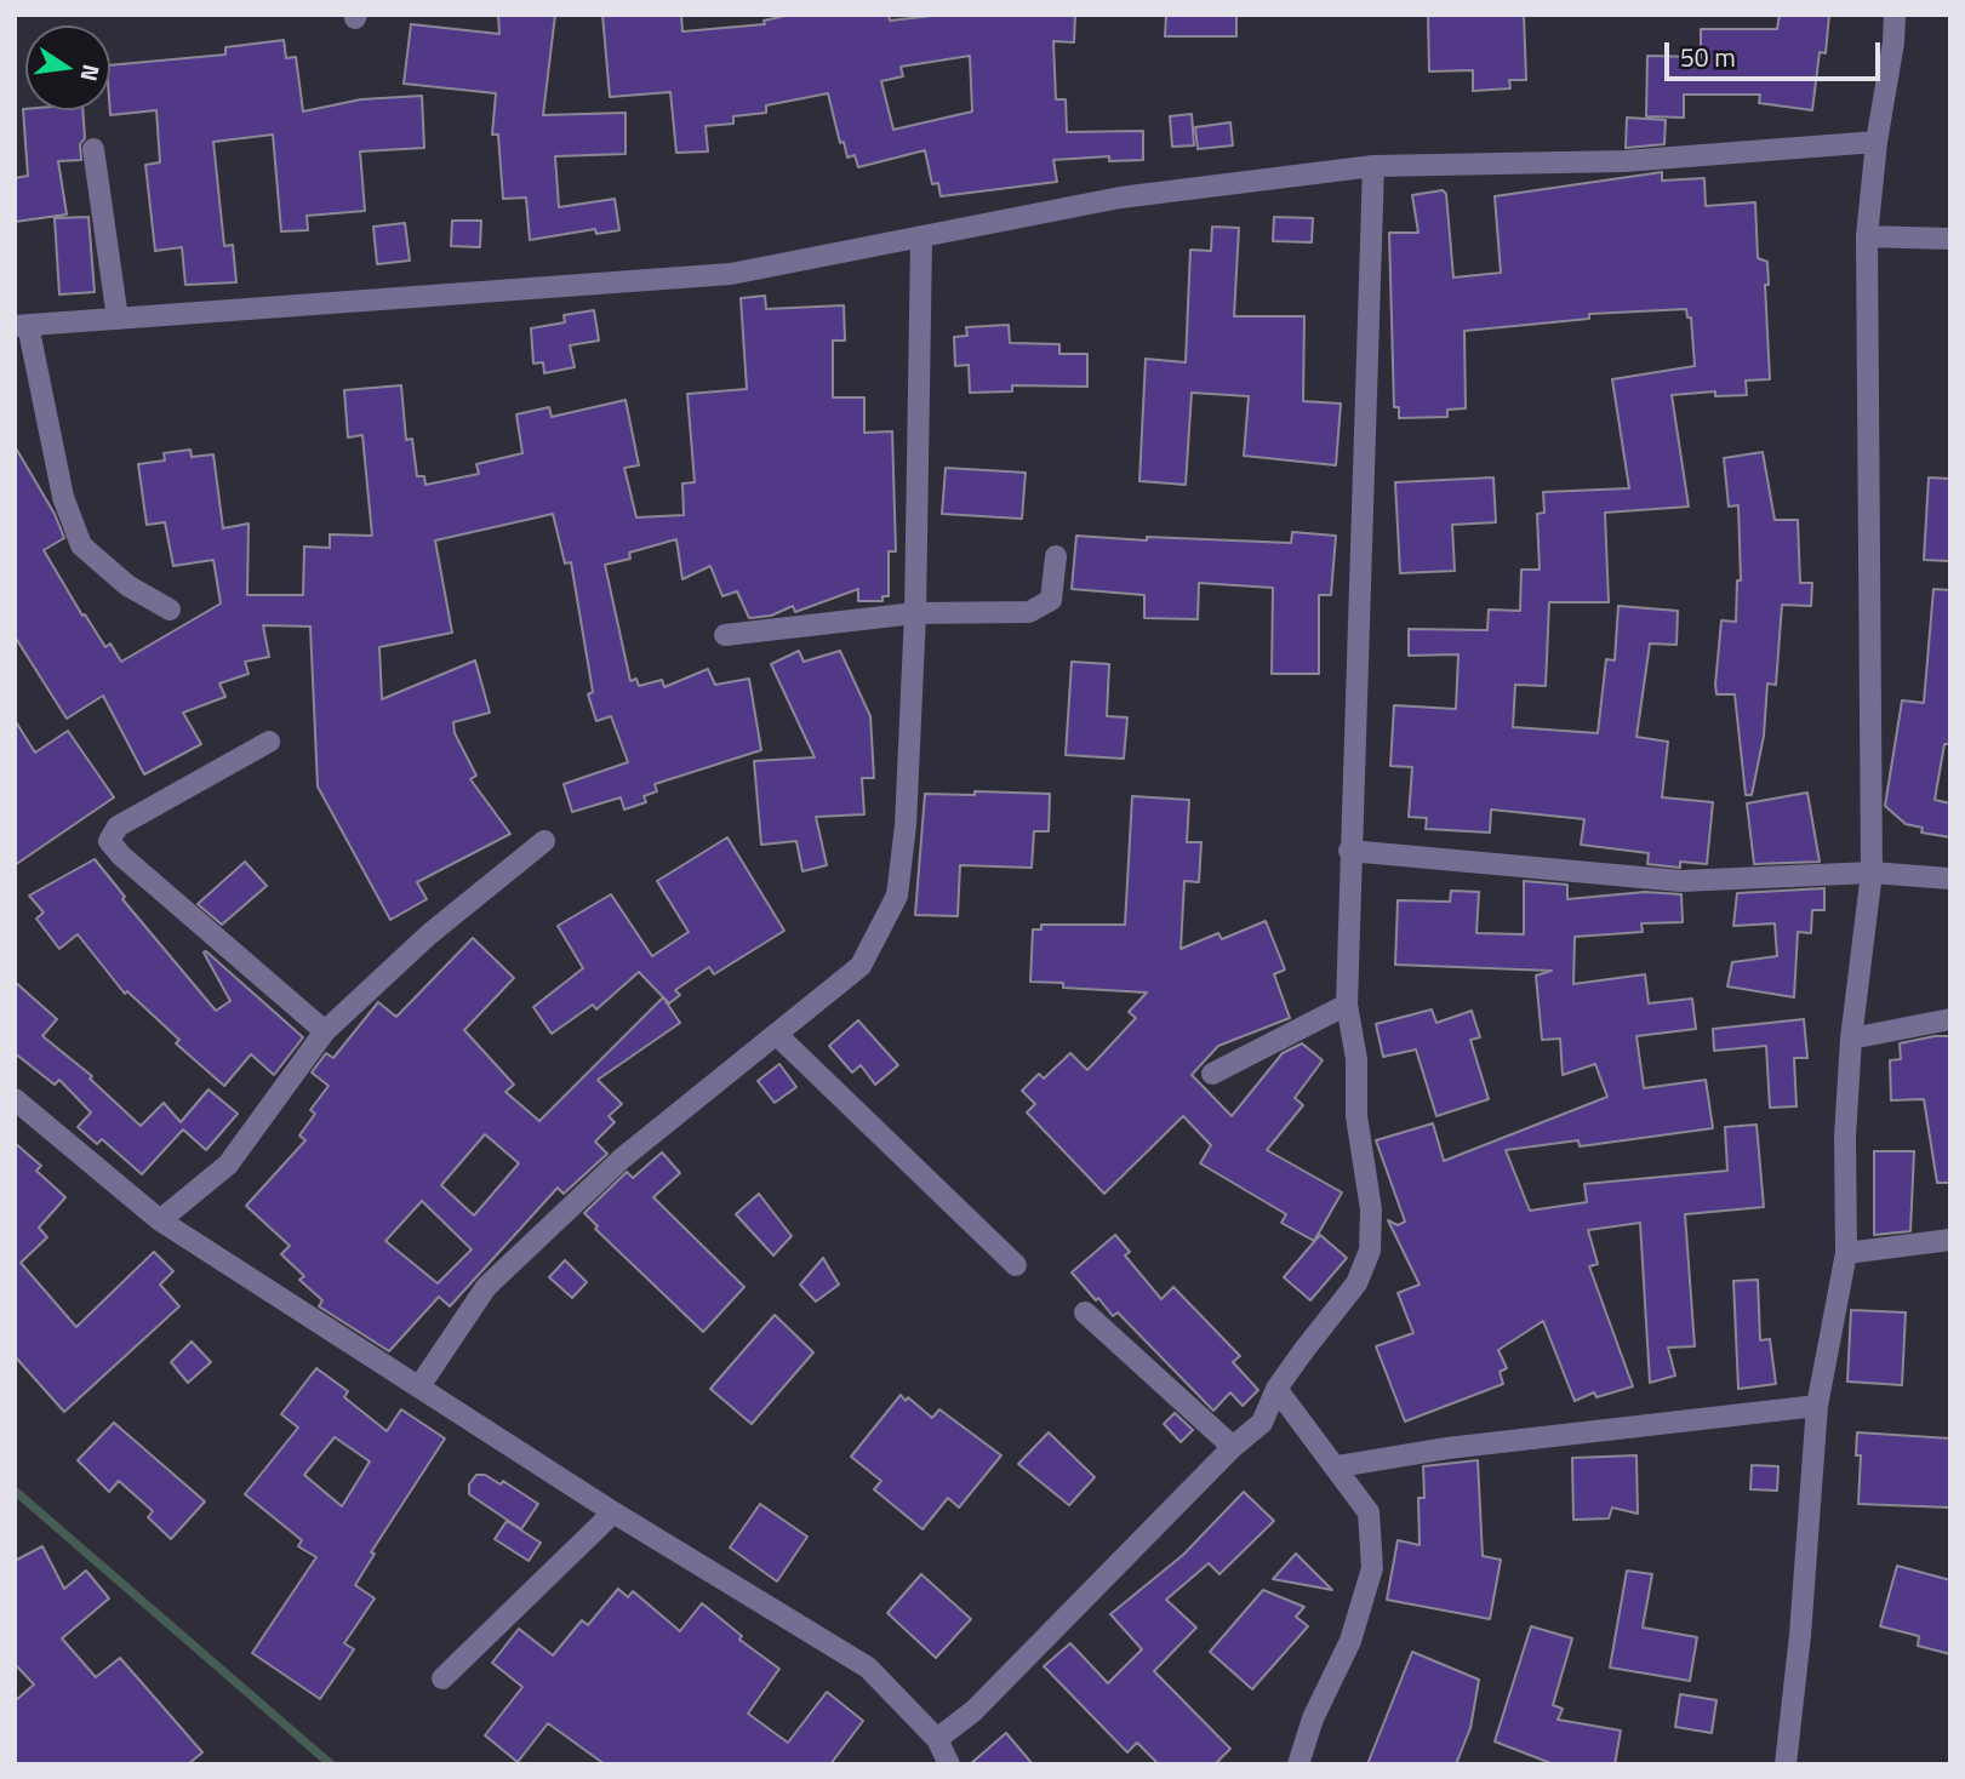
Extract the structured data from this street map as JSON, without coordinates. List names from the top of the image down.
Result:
{
  "scale_bar": "50 m",
  "north": "right"
}
